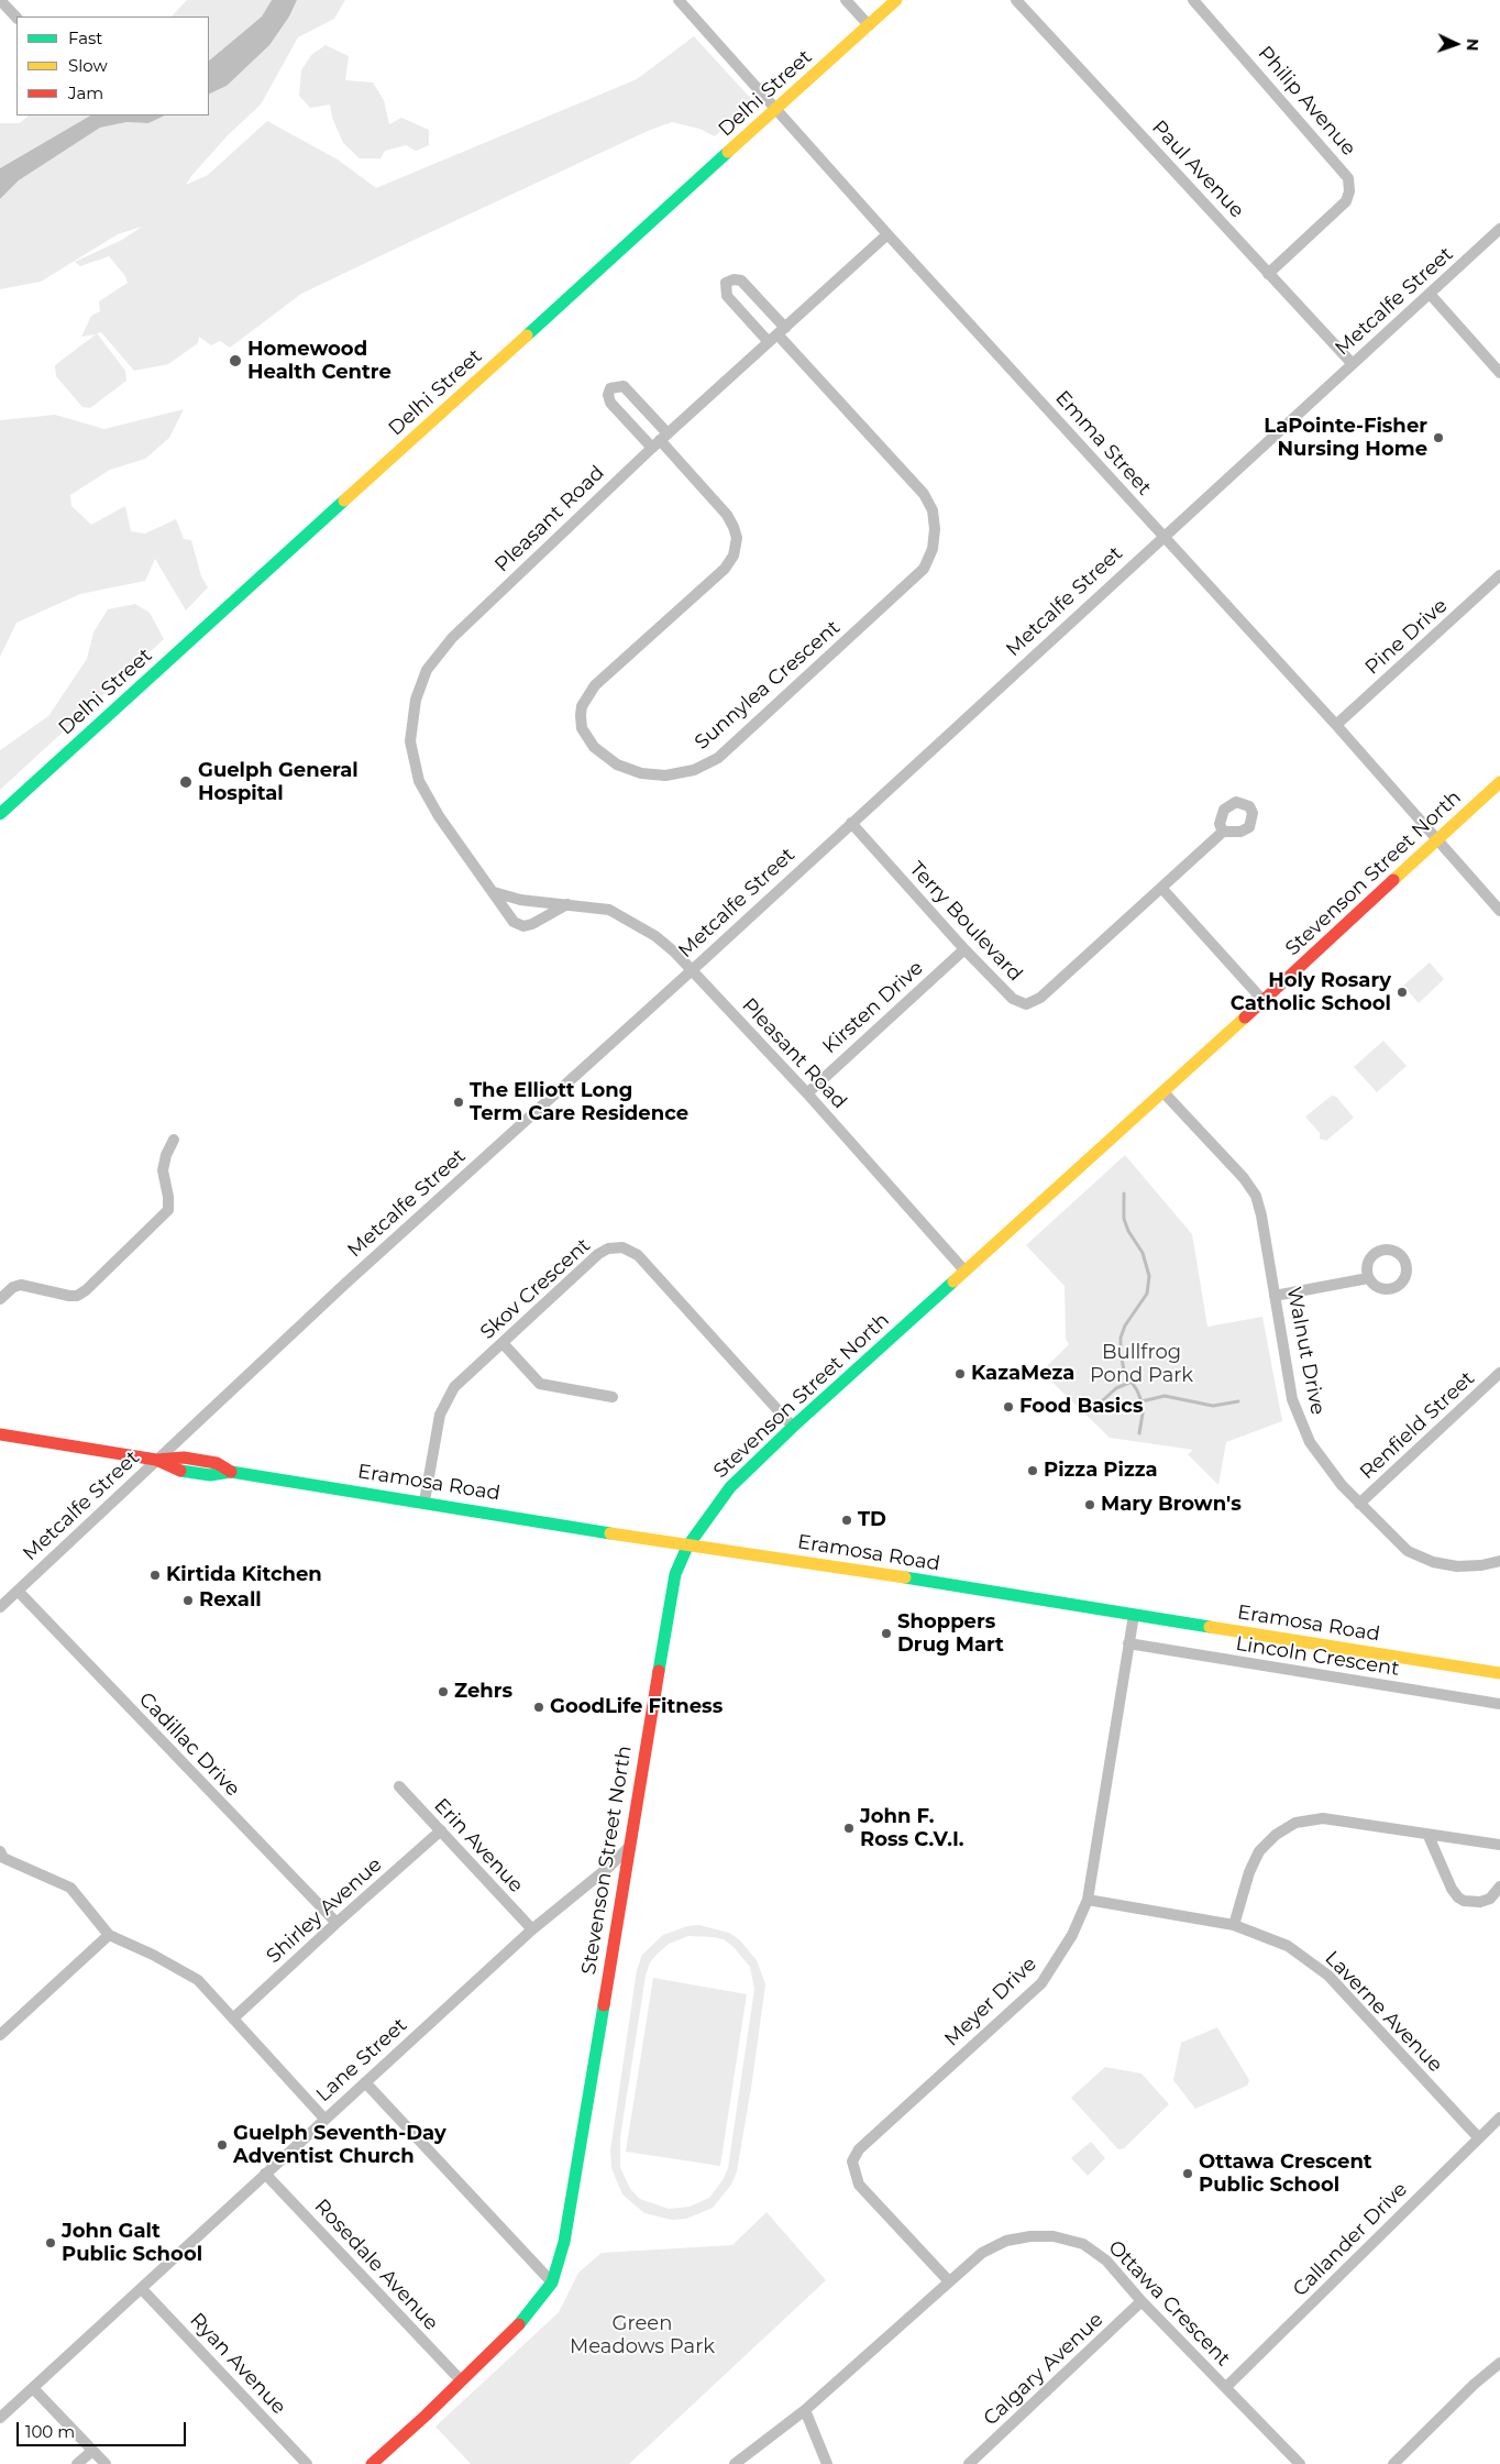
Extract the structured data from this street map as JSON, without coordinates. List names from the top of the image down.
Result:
{
  "streets": {
    "main road": ["Delhi Street", "Stevenson Street North", "Eramosa Road"],
    "street": [
      "Philip Avenue",
      "Paul Avenue",
      "Metcalfe Street",
      "Emma Street",
      "Pleasant Road",
      "Pine Drive",
      "Sunnylea Crescent",
      "Terry Boulevard",
      "Kirsten Drive",
      "Skov Crescent",
      "Walnut Drive",
      "Renfield Street",
      "Lincoln Crescent",
      "Cadillac Drive",
      "Erin Avenue",
      "Shirley Avenue",
      "Meyer Drive",
      "Laverne Avenue",
      "Lane Street",
      "Callander Drive",
      "Rosedale Avenue",
      "Ottawa Crescent",
      "Ryan Avenue",
      "Calgary Avenue"
    ]
  },
  "crossings": [
    ["Delhi Street", "Emma Street"],
    ["Philip Avenue", "Paul Avenue"],
    ["Paul Avenue", "Metcalfe Street"],
    ["Metcalfe Street", "Emma Street"],
    ["Metcalfe Street", "Pleasant Road"],
    ["Metcalfe Street", "Terry Boulevard"],
    ["Metcalfe Street", "Eramosa Road"],
    ["Metcalfe Street", "Cadillac Drive"],
    ["Emma Street", "Pleasant Road"],
    ["Emma Street", "Pine Drive"],
    ["Emma Street", "Stevenson Street North"],
    ["Pleasant Road", "Sunnylea Crescent"],
    ["Pleasant Road", "Stevenson Street North"],
    ["Pleasant Road", "Kirsten Drive"],
    ["Stevenson Street North", "Skov Crescent"],
    ["Stevenson Street North", "Walnut Drive"],
    ["Stevenson Street North", "Eramosa Road"],
    ["Stevenson Street North", "Lane Street"],
    ["Stevenson Street North", "Rosedale Avenue"],
    ["Terry Boulevard", "Kirsten Drive"],
    ["Skov Crescent", "Eramosa Road"],
    ["Walnut Drive", "Renfield Street"],
    ["Eramosa Road", "Meyer Drive"],
    ["Lincoln Crescent", "Meyer Drive"],
    ["Cadillac Drive", "Shirley Avenue"],
    ["Erin Avenue", "Shirley Avenue"],
    ["Erin Avenue", "Lane Street"],
    ["Meyer Drive", "Laverne Avenue"],
    ["Meyer Drive", "Ottawa Crescent"],
    ["Laverne Avenue", "Callander Drive"],
    ["Lane Street", "Rosedale Avenue"],
    ["Lane Street", "Ryan Avenue"],
    ["Callander Drive", "Ottawa Crescent"],
    ["Ottawa Crescent", "Calgary Avenue"]
  ],
  "parks": ["Bullfrog Pond Park", "Green Meadows Park"],
  "places": [
    "Homewood Health Centre",
    "LaPointe-Fisher Nursing Home",
    "Guelph General Hospital",
    "Holy Rosary Catholic School",
    "The Elliott Long Term Care Residence",
    "KazaMeza",
    "Food Basics",
    "Pizza Pizza",
    "Mary Brown's",
    "TD",
    "Kirtida Kitchen",
    "Rexall",
    "Shoppers Drug Mart",
    "Zehrs",
    "GoodLife Fitness",
    "John F. Ross C.V.I.",
    "Guelph Seventh-Day Adventist Church",
    "Ottawa Crescent Public School",
    "John Galt Public School"
  ],
  "legend": ["Fast", "Slow", "Jam"],
  "scale_bar": "100 m",
  "north": "right"
}
